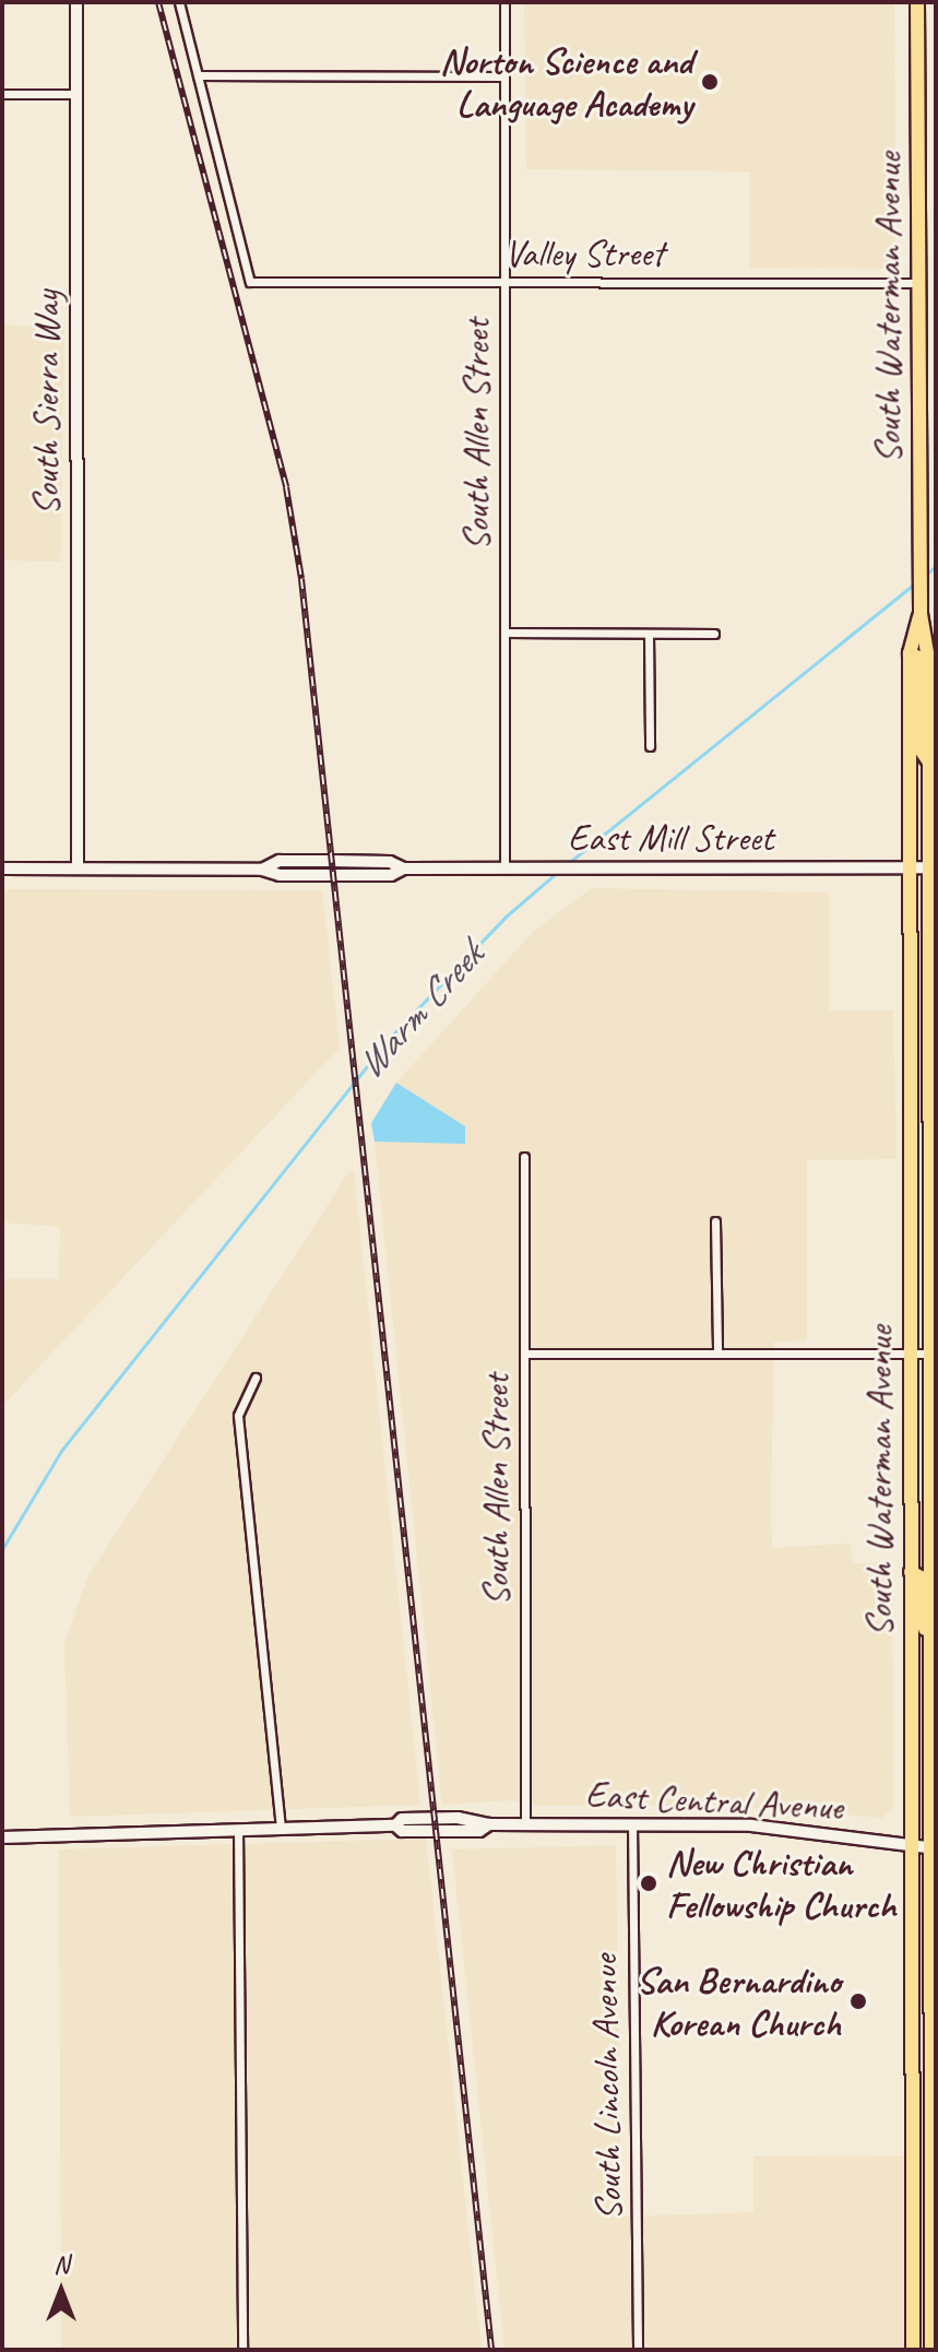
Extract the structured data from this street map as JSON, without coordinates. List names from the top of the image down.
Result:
{
  "streets": {
    "main road": ["South Waterman Avenue"],
    "street": [
      "Valley Street",
      "South Sierra Way",
      "South Allen Street",
      "East Mill Street",
      "East Central Avenue",
      "South Lincoln Avenue"
    ]
  },
  "crossings": [
    ["Valley Street", "South Waterman Avenue"],
    ["Valley Street", "South Allen Street"],
    ["South Waterman Avenue", "East Mill Street"],
    ["South Waterman Avenue", "East Central Avenue"],
    ["South Sierra Way", "East Mill Street"],
    ["South Allen Street", "East Mill Street"],
    ["South Allen Street", "East Central Avenue"],
    ["East Central Avenue", "South Lincoln Avenue"]
  ],
  "water": ["Warm Creek"],
  "places": ["Norton Science and Language Academy", "New Christian Fellowship Church", "San Bernardino Korean Church"],
  "north": "top"
}
